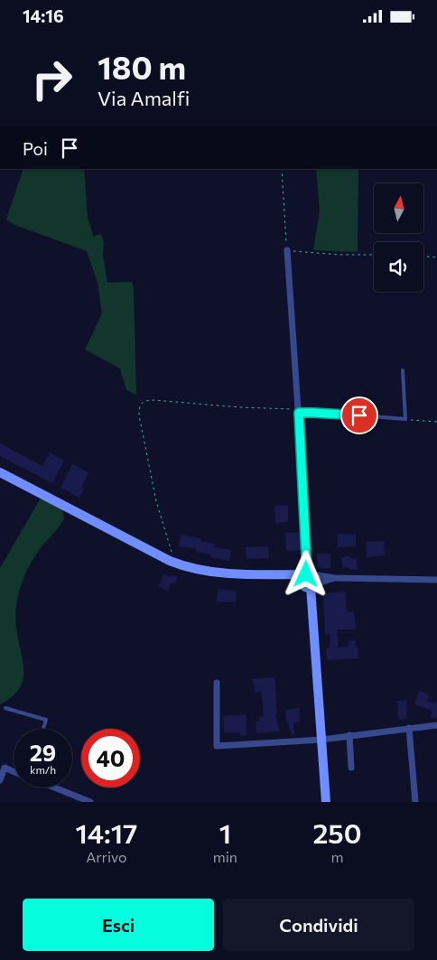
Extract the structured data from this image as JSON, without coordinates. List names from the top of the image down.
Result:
{
  "north": "top",
  "page": {
    "status": "14:16",
    "turn": ["180 m", "Via Amalfi"],
    "then": "Poi",
    "speed": "29 km/h",
    "limit": "40",
    "eta": [
      "14:17",
      "Arrivo",
      "1",
      "min",
      "250",
      "m"
    ],
    "buttons": ["Esci", "Condividi"]
  }
}
